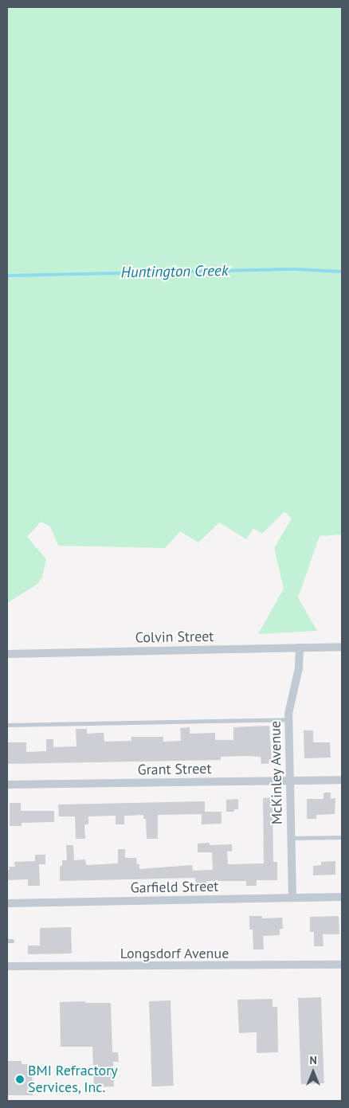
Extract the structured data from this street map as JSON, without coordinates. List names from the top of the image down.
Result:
{
  "streets": {
    "street": [
      "Colvin Street",
      "Grant Street",
      "McKinley Avenue",
      "Garfield Street",
      "Longsdorf Avenue"
    ]
  },
  "crossings": [
    ["Colvin Street", "McKinley Avenue"],
    ["Grant Street", "McKinley Avenue"],
    ["McKinley Avenue", "Garfield Street"]
  ],
  "water": ["Huntington Creek"],
  "places": ["BMI Refractory Services, Inc."],
  "north": "top"
}
